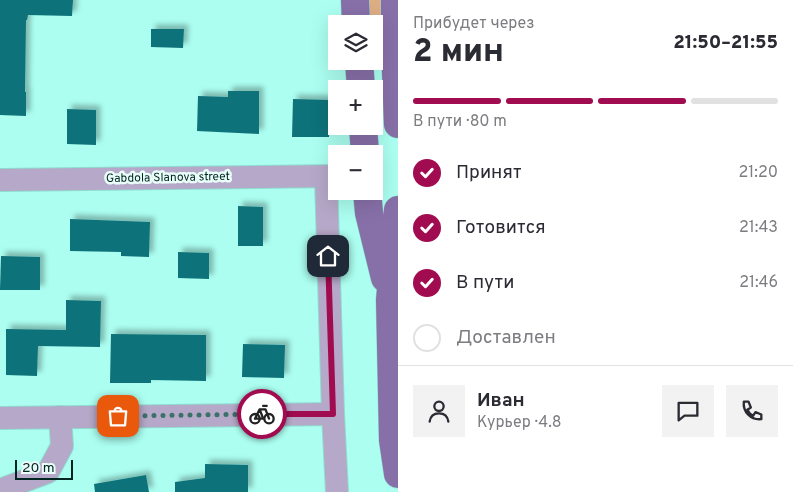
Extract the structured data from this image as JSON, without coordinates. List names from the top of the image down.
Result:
{
  "streets": {
    "street": ["Gabdola Slanova street"]
  },
  "scale_bar": "20 m",
  "page": {
    "heading": ["2 мин", "Прибудет через", "21:50–21:55"],
    "panel": ["Иван", "Курьер · 4.8"],
    "map_buttons": ["+", "−"],
    "bar": "В пути · 80 m",
    "list": [
      ["Принят", "21:20"],
      ["Готовится", "21:43"],
      ["В пути", "21:46"],
      "Доставлен"
    ],
    "scale": "20 m"
  }
}
